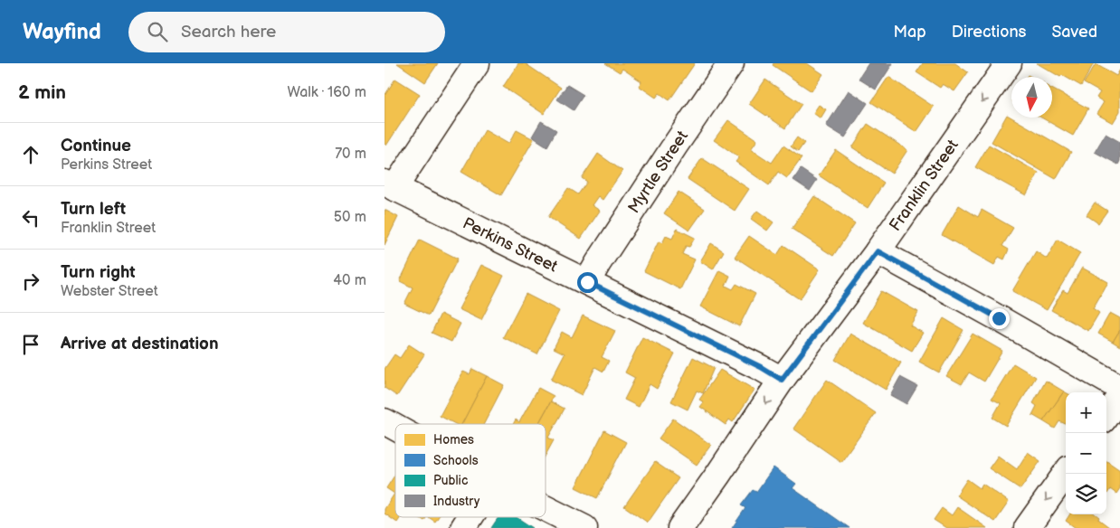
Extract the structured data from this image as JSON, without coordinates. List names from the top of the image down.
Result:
{
  "streets": {
    "street": ["Myrtle Street", "Franklin Street", "Perkins Street"]
  },
  "crossings": [
    ["Myrtle Street", "Perkins Street"],
    ["Franklin Street", "Perkins Street"]
  ],
  "one_way": ["Franklin Street"],
  "legend": [
    "Homes",
    "Schools",
    "Public",
    "Industry"
  ],
  "north": "bottom",
  "page": {
    "header": "Wayfind",
    "search": "Search here",
    "nav": ["Map", "Directions", "Saved"],
    "heading": ["2 min", "Walk · 160 m"],
    "list": [
      ["Continue", "Perkins Street", "70 m"],
      ["Turn left", "Franklin Street", "50 m"],
      ["Turn right", "Webster Street", "40 m"],
      "Arrive at destination"
    ],
    "map_buttons": ["+", "−"]
  }
}
